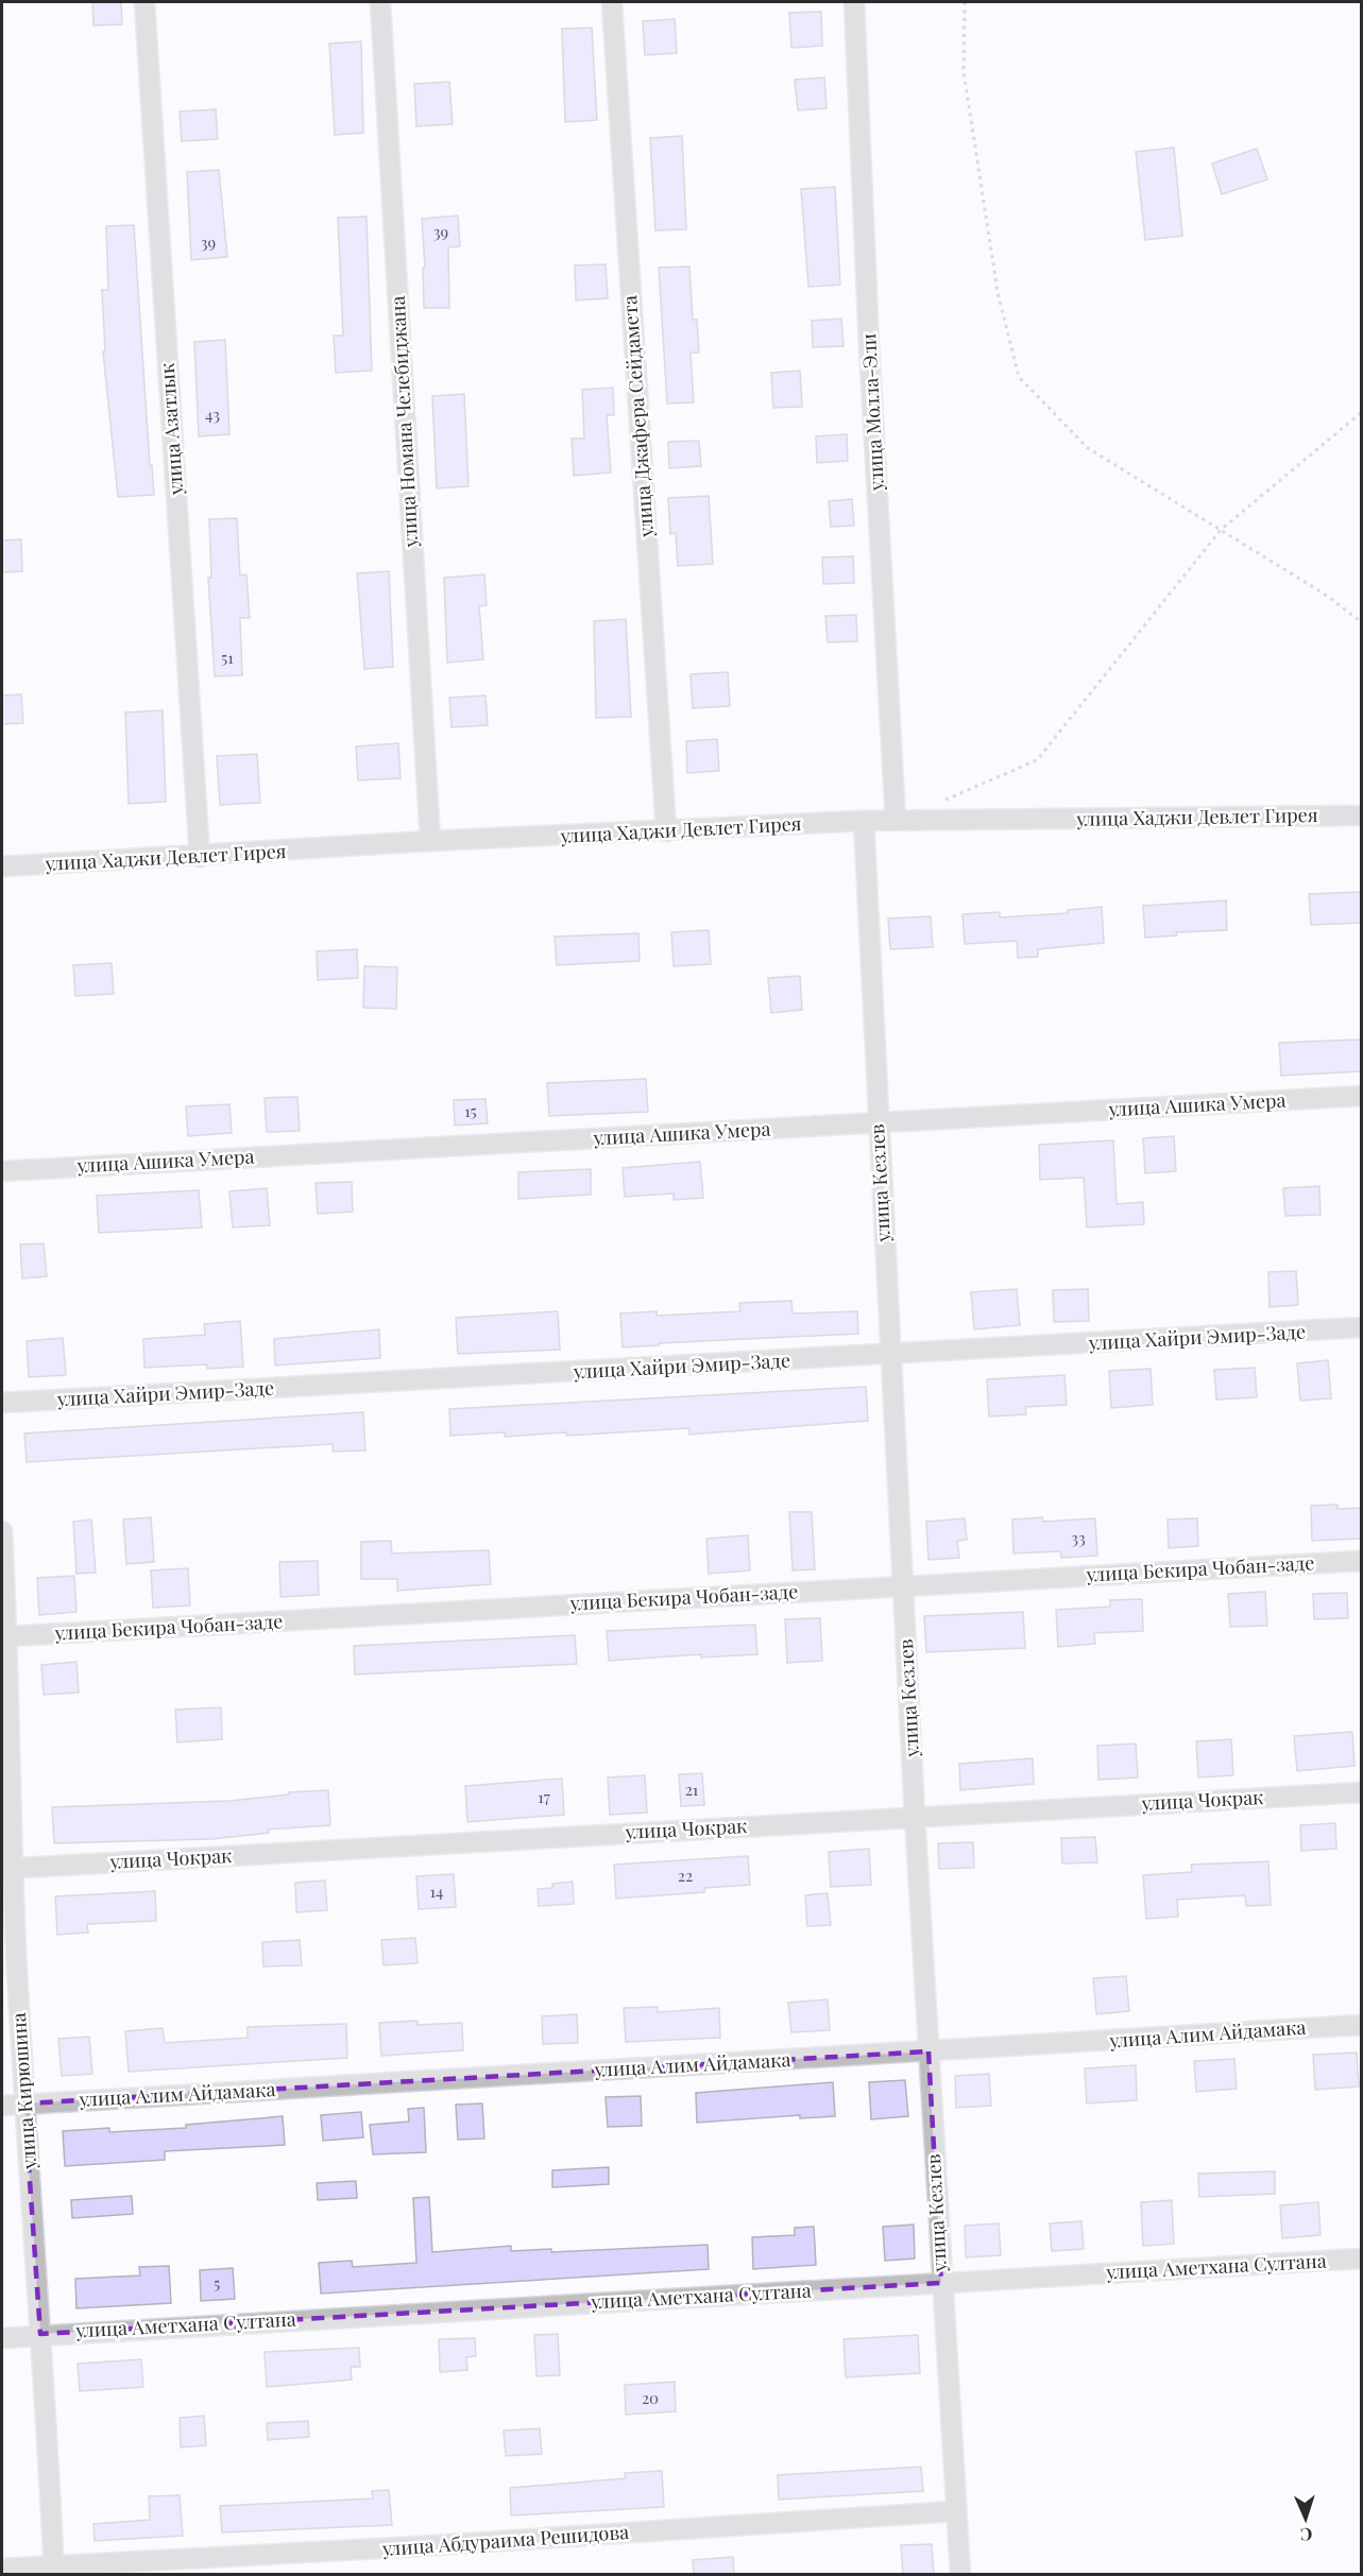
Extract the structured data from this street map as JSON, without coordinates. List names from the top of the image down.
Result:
{
  "streets": {
    "street": [
      "улица Молла-Эли",
      "улица Джафера Сейдамета",
      "улица Номана Челебиджана",
      "улица Азатлык",
      "улица Хаджи Девлет Гирея",
      "улица Ашика Умера",
      "улица Кезлев",
      "улица Хайри Эмир-Заде",
      "улица Бекира Чобан-заде",
      "улица Чокрак",
      "улица Алим Айдамака",
      "улица Кирюшина",
      "улица Аметхана Султана",
      "улица Абдураима Решидова"
    ]
  },
  "crossings": [
    ["улица Молла-Эли", "улица Хаджи Девлет Гирея"],
    ["улица Джафера Сейдамета", "улица Хаджи Девлет Гирея"],
    ["улица Номана Челебиджана", "улица Хаджи Девлет Гирея"],
    ["улица Азатлык", "улица Хаджи Девлет Гирея"],
    ["улица Хаджи Девлет Гирея", "улица Кезлев"],
    ["улица Ашика Умера", "улица Кезлев"],
    ["улица Кезлев", "улица Хайри Эмир-Заде"],
    ["улица Кезлев", "улица Бекира Чобан-заде"],
    ["улица Кезлев", "улица Чокрак"],
    ["улица Кезлев", "улица Алим Айдамака"],
    ["улица Кезлев", "улица Аметхана Султана"],
    ["улица Кезлев", "улица Абдураима Решидова"],
    ["улица Бекира Чобан-заде", "улица Кирюшина"],
    ["улица Чокрак", "улица Кирюшина"],
    ["улица Алим Айдамака", "улица Кирюшина"],
    ["улица Кирюшина", "улица Аметхана Султана"],
    ["улица Кирюшина", "улица Абдураима Решидова"]
  ],
  "house_numbers": [
    "39",
    "39",
    "43",
    "51",
    "15",
    "33",
    "21",
    "17",
    "22",
    "14",
    "5",
    "20"
  ],
  "north": "bottom"
}
